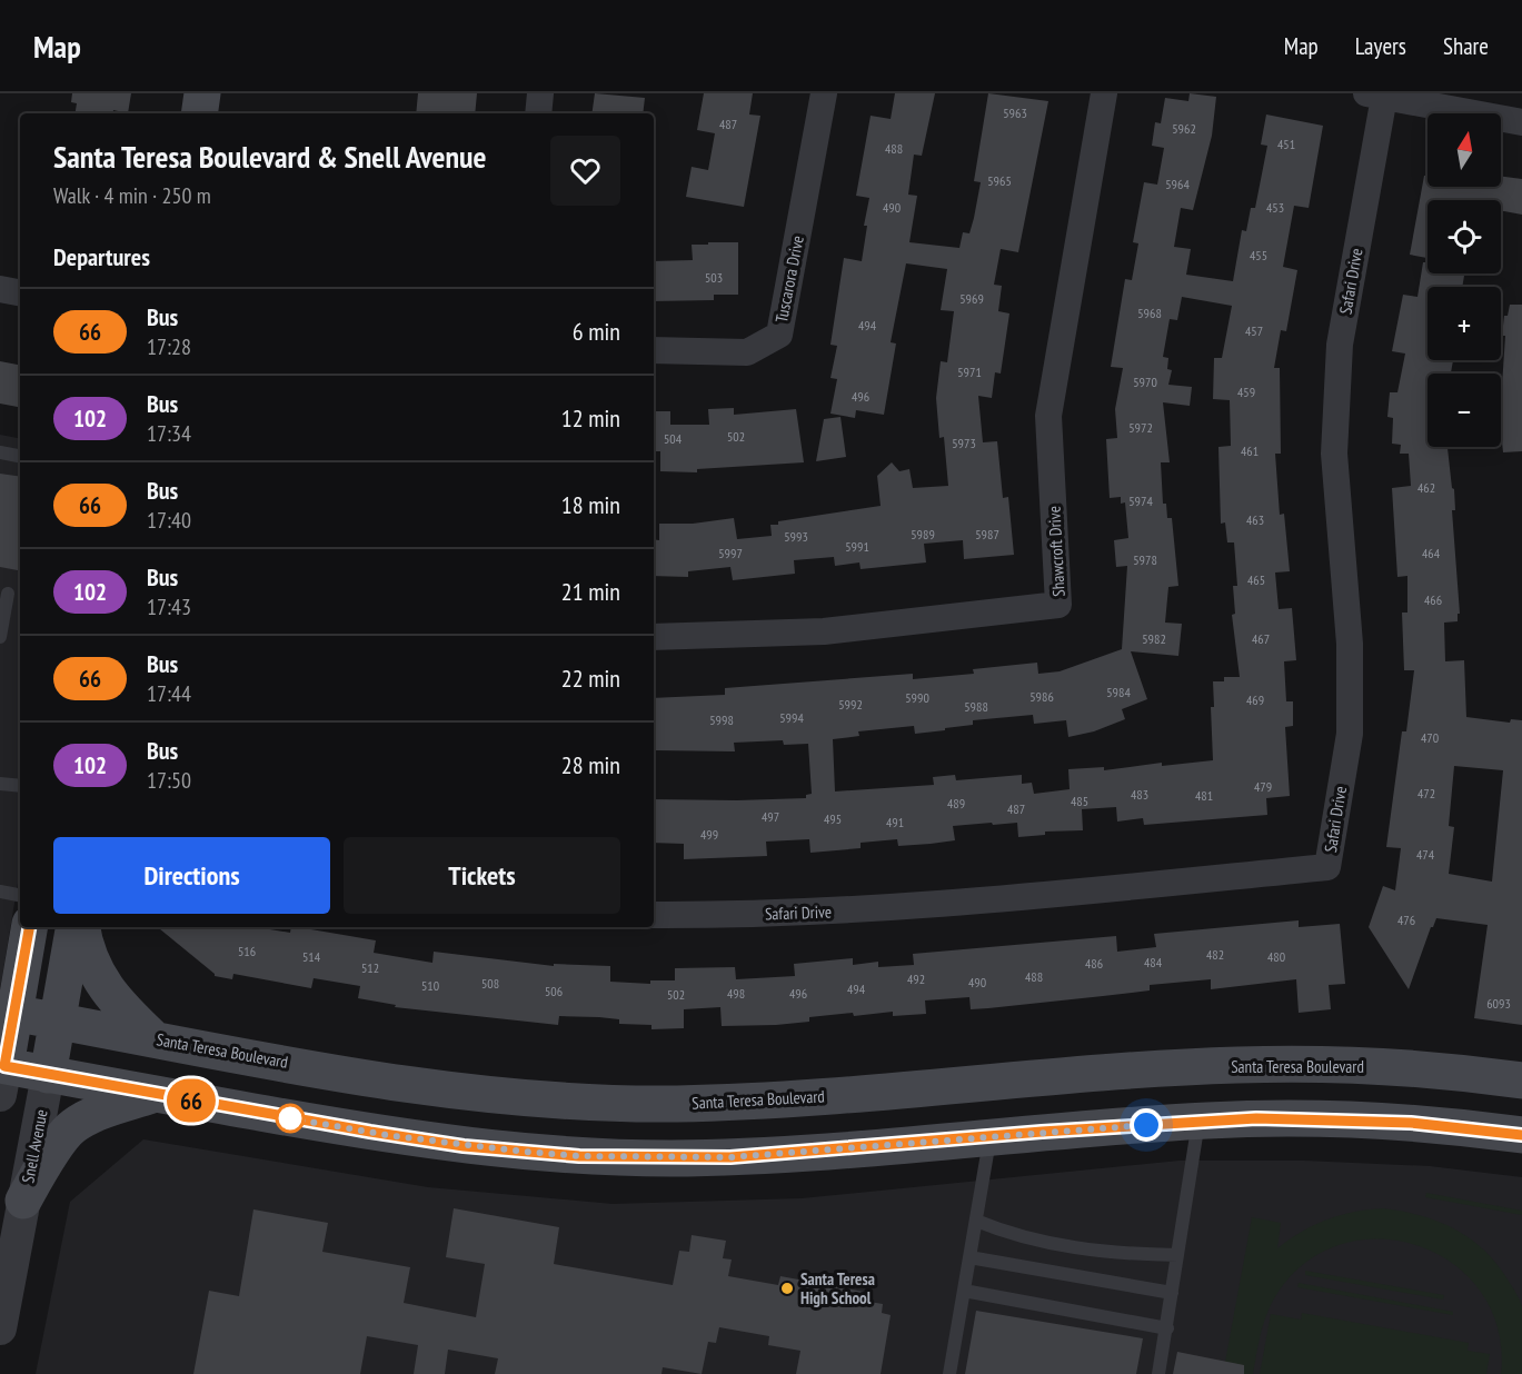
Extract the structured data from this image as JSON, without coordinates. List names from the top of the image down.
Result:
{
  "streets": {
    "main road": ["Santa Teresa Boulevard", "Snell Avenue"],
    "street": ["Tuscarora Drive", "Safari Drive", "Shawcroft Drive"]
  },
  "crossings": [
    ["Santa Teresa Boulevard", "Snell Avenue"]
  ],
  "places": ["Santa Teresa High School"],
  "lines": ["bus line 66"],
  "house_numbers": [
    "5963",
    "487",
    "5962",
    "451",
    "488",
    "5965",
    "5964",
    "490",
    "453",
    "455",
    "503",
    "5969",
    "5968",
    "494",
    "457",
    "5971",
    "5970",
    "459",
    "496",
    "5972",
    "502",
    "504",
    "5973",
    "461",
    "462",
    "5974",
    "463",
    "5989",
    "5987",
    "5993",
    "5991",
    "5997",
    "464",
    "5978",
    "465",
    "466",
    "5982",
    "467",
    "5984",
    "5986",
    "5990",
    "469",
    "5992",
    "5988",
    "5994",
    "5998",
    "470",
    "479",
    "472",
    "483",
    "481",
    "485",
    "489",
    "487",
    "497",
    "495",
    "491",
    "499",
    "474",
    "476",
    "516",
    "482",
    "514",
    "480",
    "484",
    "486",
    "512",
    "488",
    "492",
    "490",
    "508",
    "510",
    "494",
    "506",
    "498",
    "496",
    "502",
    "6093"
  ],
  "north": "top",
  "page": {
    "header": "Map",
    "nav": ["Map", "Layers", "Share"],
    "on_map": "66",
    "map_buttons": ["+", "−"],
    "heading": [
      ["Santa Teresa Boulevard & Snell Avenue", "Walk · 4 min · 250 m"],
      "Departures"
    ],
    "list": [
      {
        "mark": "66",
        "name": "Bus",
        "note": "17:28",
        "value": "6 min"
      },
      {
        "mark": "102",
        "name": "Bus",
        "note": "17:34",
        "value": "12 min"
      },
      {
        "mark": "66",
        "name": "Bus",
        "note": "17:40",
        "value": "18 min"
      },
      {
        "mark": "102",
        "name": "Bus",
        "note": "17:43",
        "value": "21 min"
      },
      {
        "mark": "66",
        "name": "Bus",
        "note": "17:44",
        "value": "22 min"
      },
      {
        "mark": "102",
        "name": "Bus",
        "note": "17:50",
        "value": "28 min"
      }
    ],
    "buttons": ["Directions", "Tickets"]
  }
}
